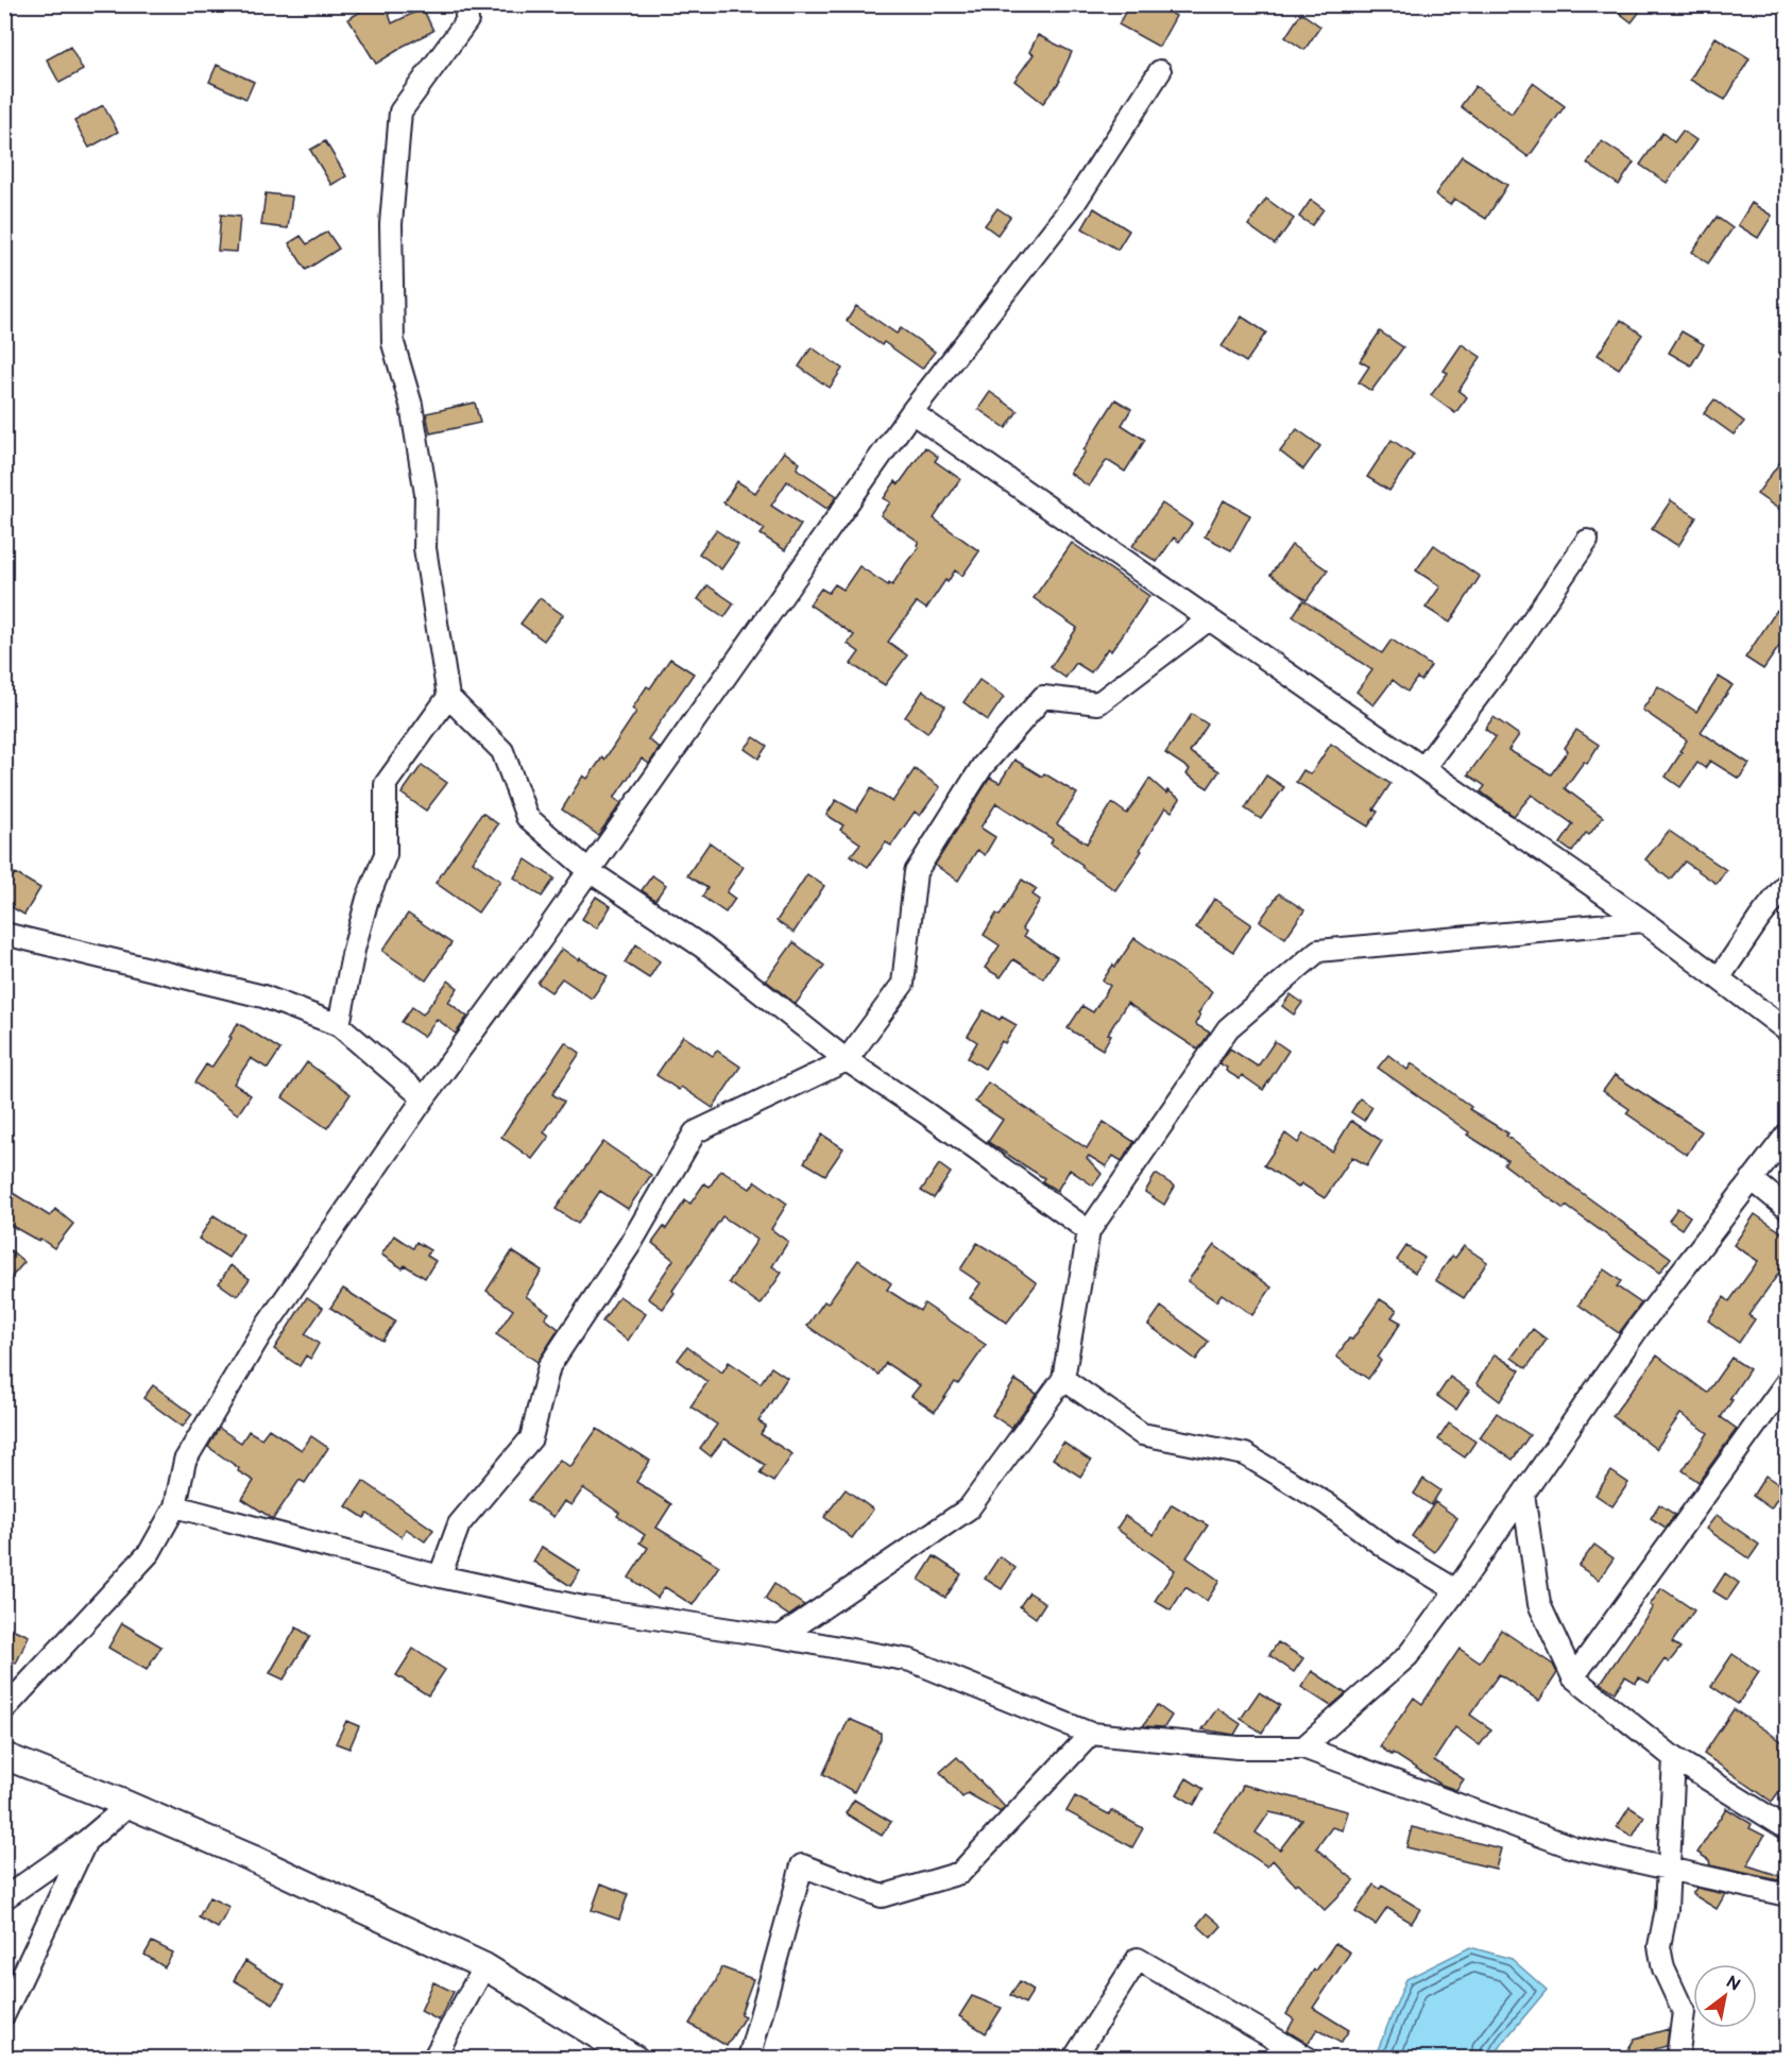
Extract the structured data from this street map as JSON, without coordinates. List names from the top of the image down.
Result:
{
  "north": "top right"
}
